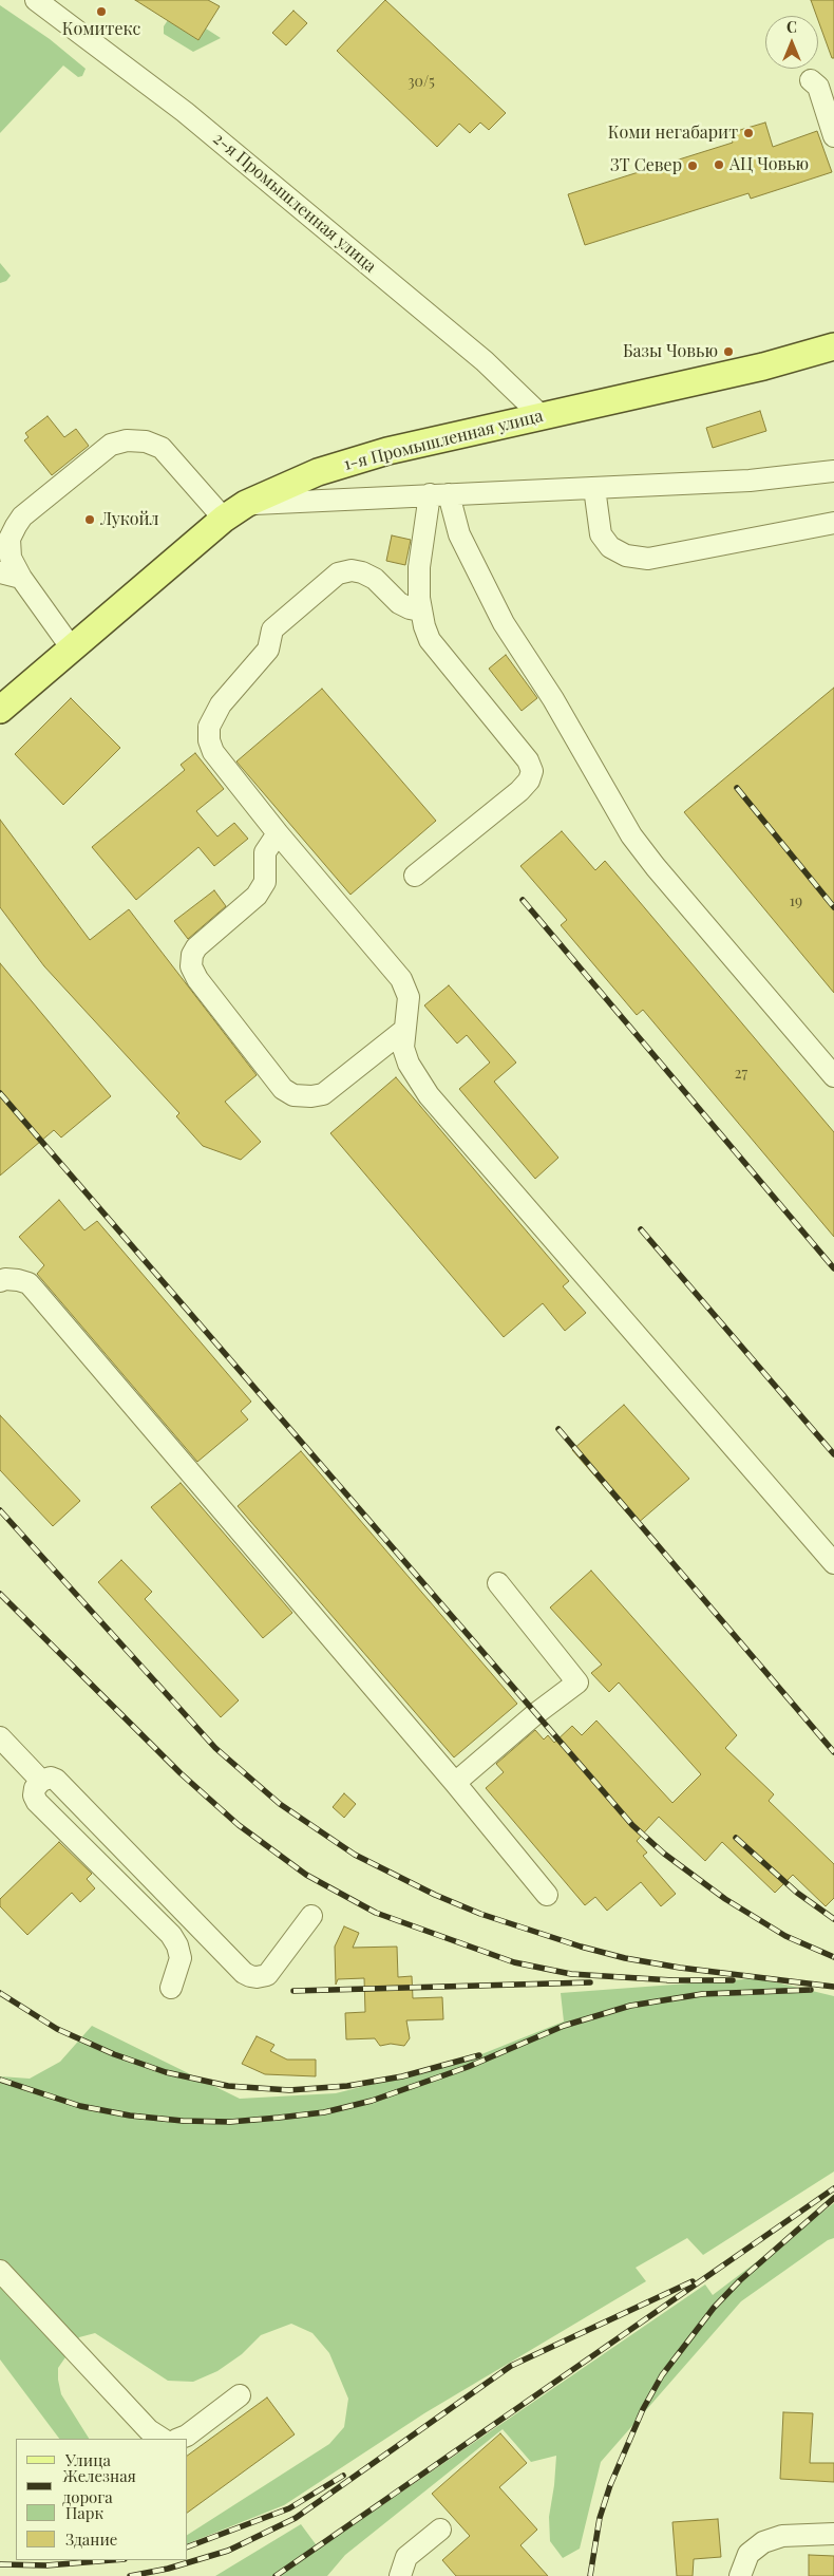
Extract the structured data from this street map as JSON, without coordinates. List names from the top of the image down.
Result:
{
  "streets": {
    "main road": ["1-я Промышленная улица"],
    "street": ["2-я Промышленная улица"]
  },
  "crossings": [
    ["2-я Промышленная улица", "1-я Промышленная улица"]
  ],
  "places": [
    "Комитекс",
    "Коми негабарит",
    "АЦ Човью",
    "ЗТ Север",
    "Базы Човью",
    "Лукойл"
  ],
  "house_numbers": ["30/5", "19", "27"],
  "legend": [
    "Улица",
    "Железная дорога",
    "Парк",
    "Здание"
  ],
  "north": "top"
}
